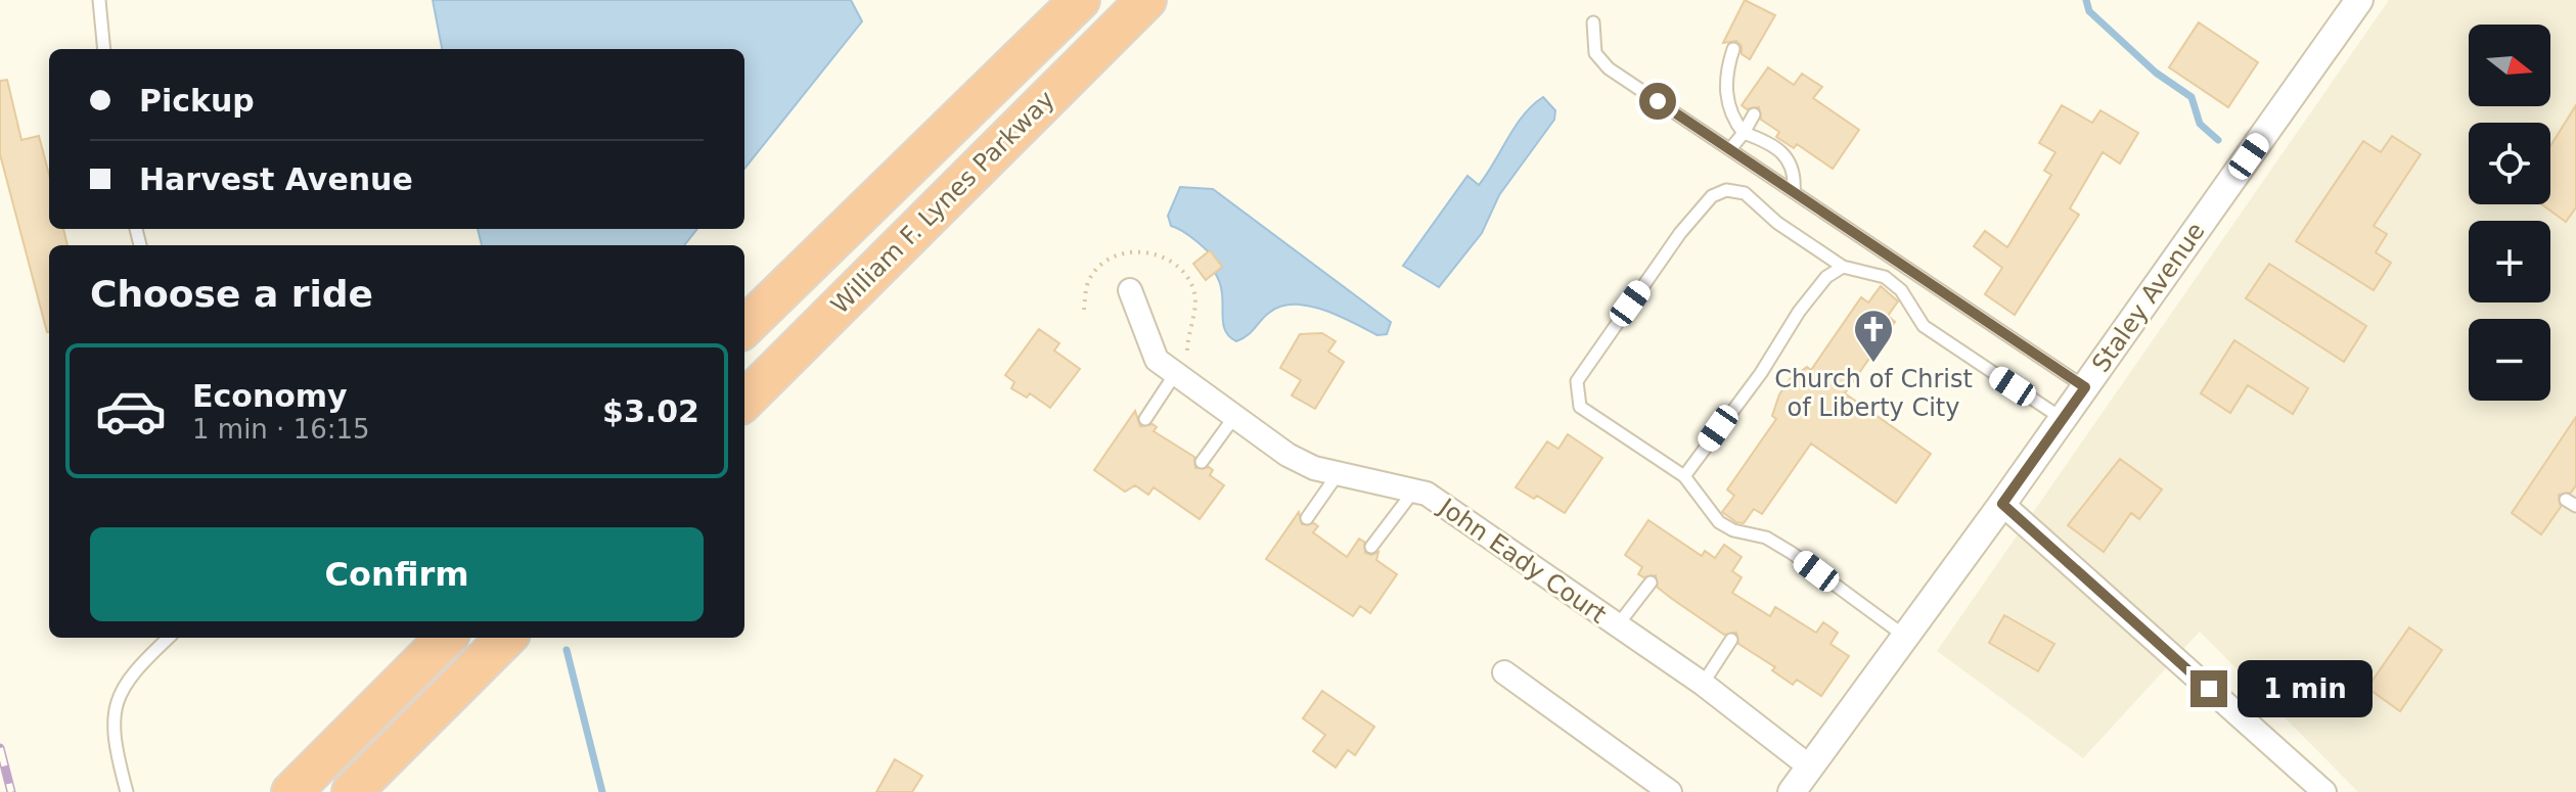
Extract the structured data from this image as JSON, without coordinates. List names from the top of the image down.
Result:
{
  "streets": {
    "highway": ["William F. Lynes Parkway"],
    "street": ["Staley Avenue", "John Eady Court"]
  },
  "crossings": [
    ["Staley Avenue", "John Eady Court"]
  ],
  "places": {
    "church": ["Church of Christ of Liberty City"]
  },
  "north": "right",
  "page": {
    "map_buttons": ["+", "−"],
    "banner": ["Pickup", "Harvest Avenue"],
    "heading": "Choose a ride",
    "list": [
      {
        "name": "Economy",
        "note": "1 min · 16:15",
        "value": "$3.02"
      }
    ],
    "buttons": "Confirm",
    "bubble": "1 min"
  }
}
